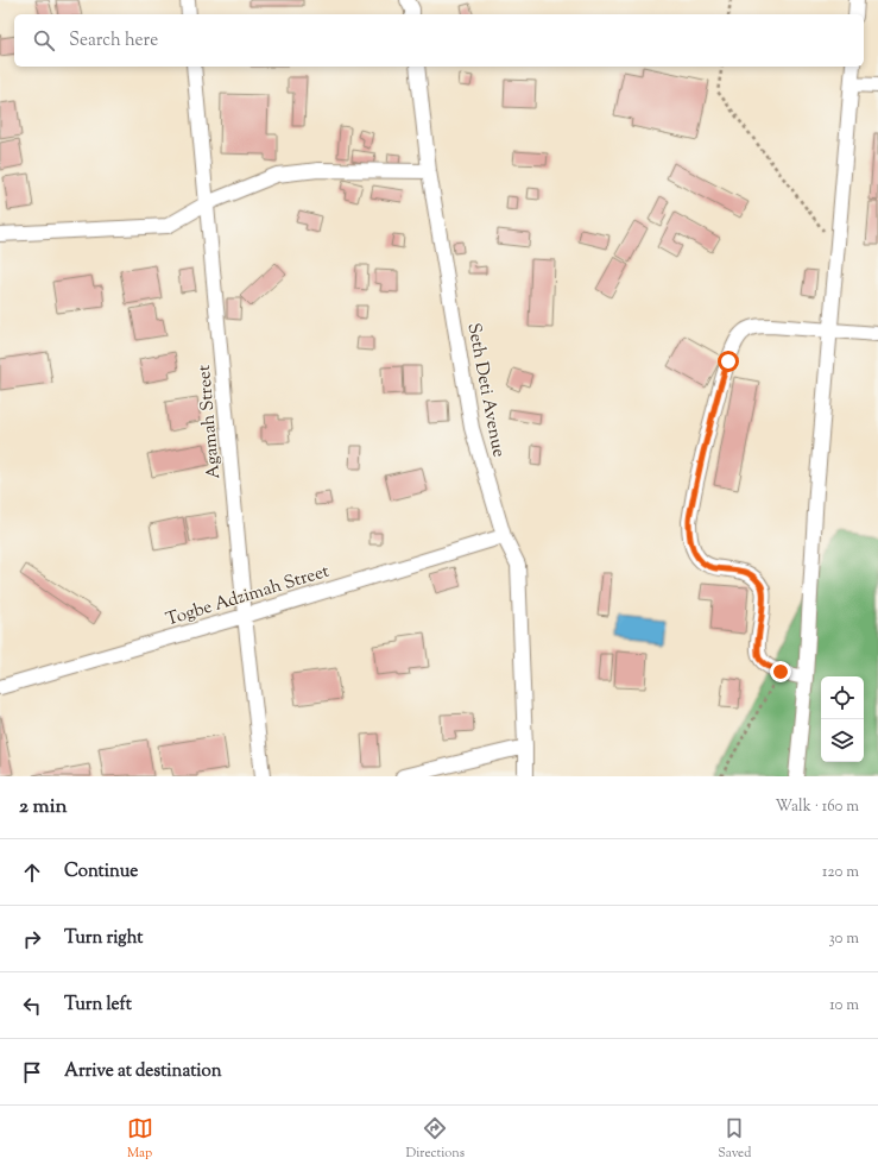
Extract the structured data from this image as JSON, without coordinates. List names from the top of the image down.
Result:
{
  "streets": {
    "street": ["Seth Deti Avenue", "Agamah Street", "Togbe Adzimah Street"]
  },
  "crossings": [
    ["Seth Deti Avenue", "Togbe Adzimah Street"],
    ["Agamah Street", "Togbe Adzimah Street"]
  ],
  "page": {
    "search": "Search here",
    "heading": ["2 min", "Walk · 160 m"],
    "list": [
      ["Continue", "120 m"],
      ["Turn right", "30 m"],
      ["Turn left", "10 m"],
      "Arrive at destination"
    ],
    "nav": ["Map", "Directions", "Saved"]
  }
}
